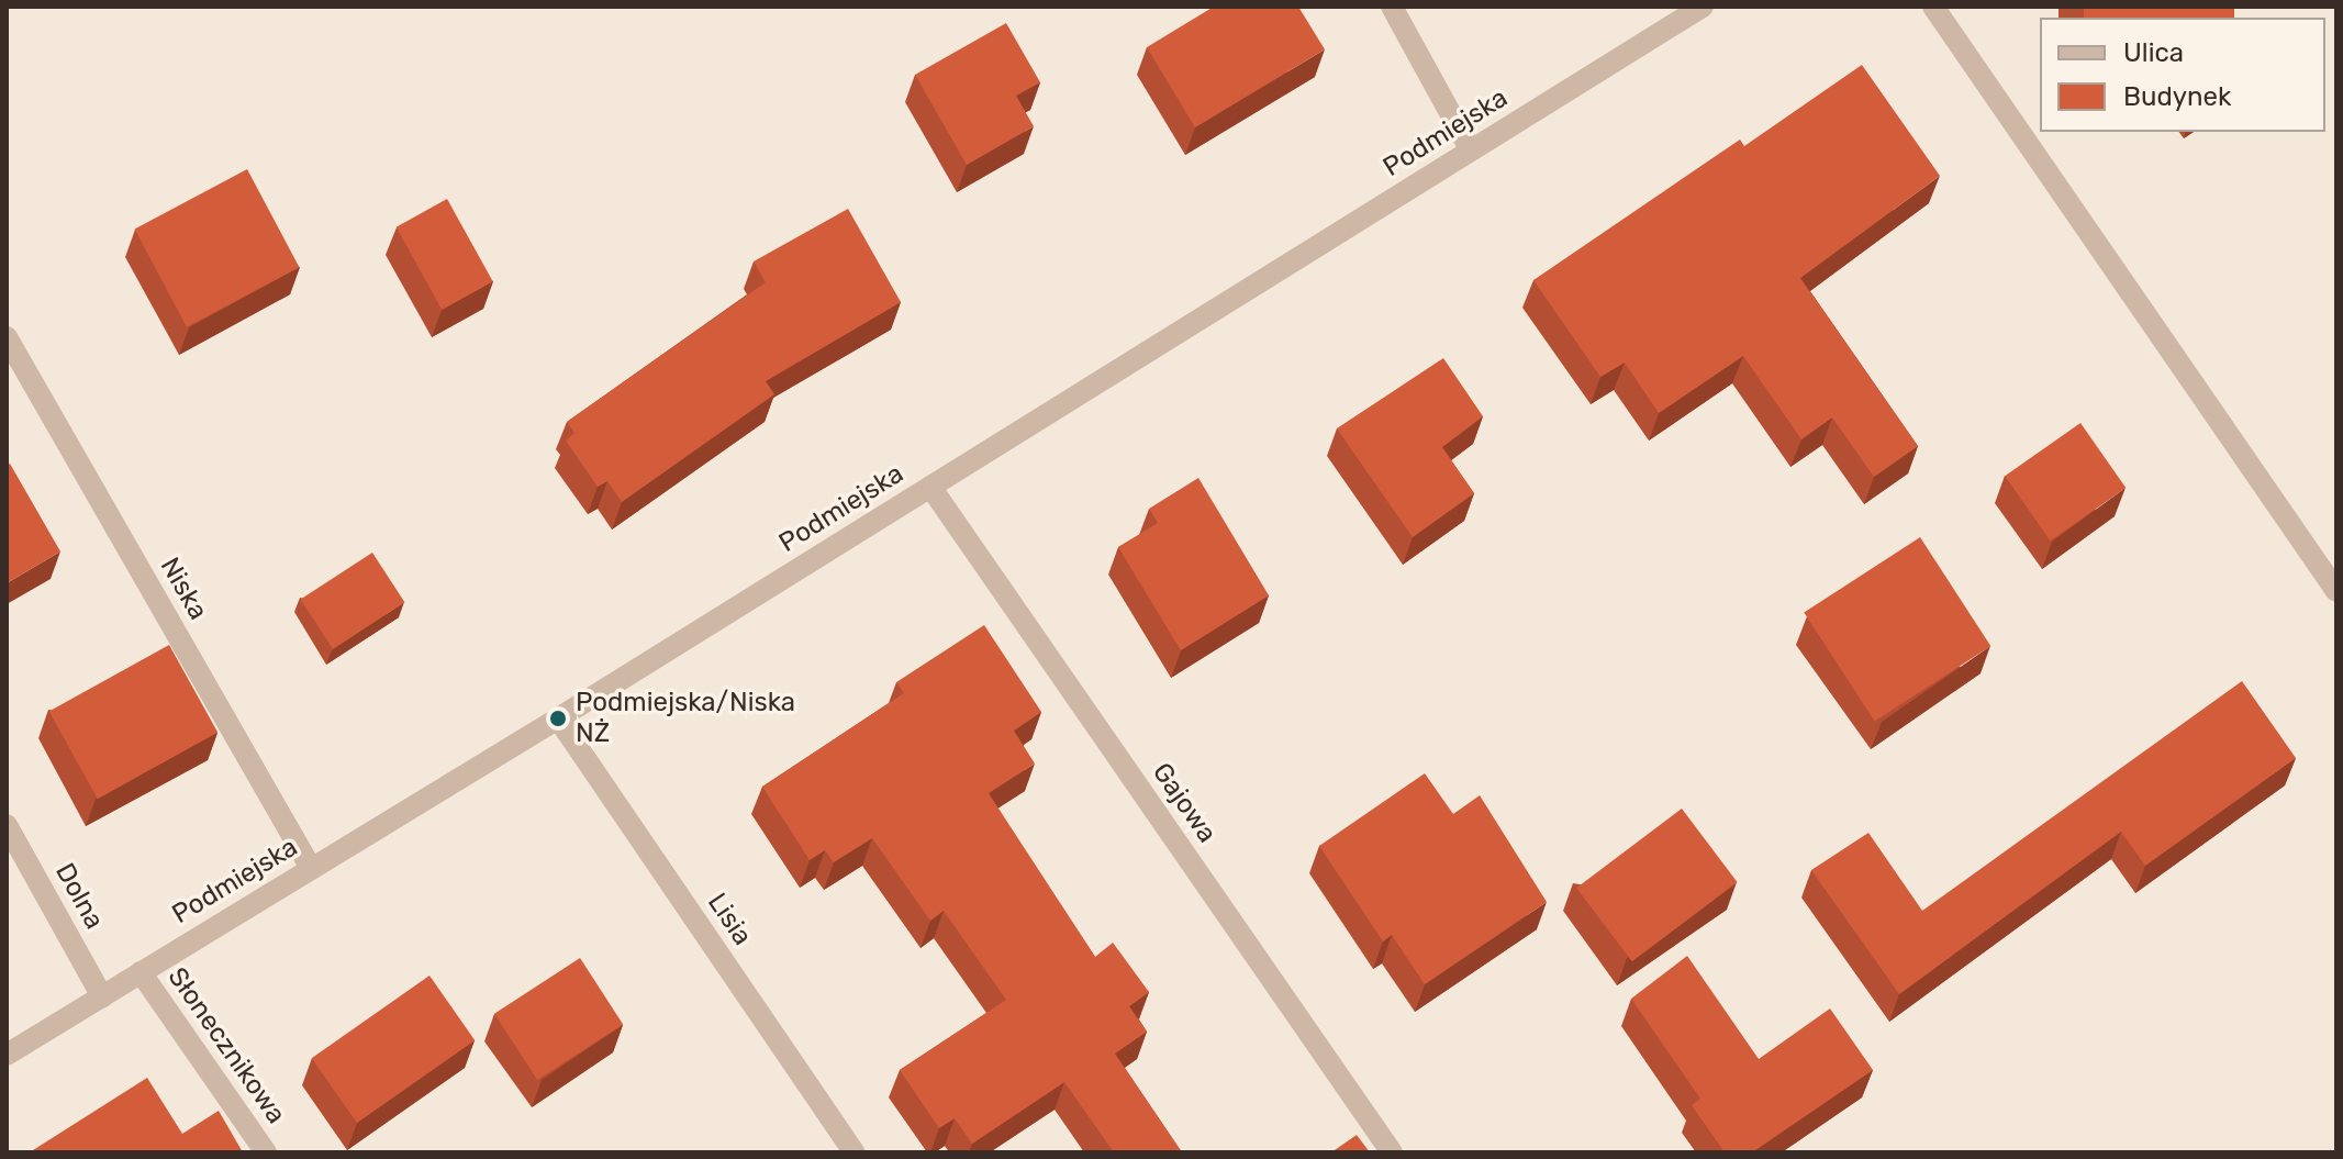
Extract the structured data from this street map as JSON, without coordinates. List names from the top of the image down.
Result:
{
  "streets": {
    "street": [
      "Podmiejska",
      "Niska",
      "Gajowa",
      "Dolna",
      "Lisia",
      "Słonecznikowa"
    ]
  },
  "crossings": [
    ["Podmiejska", "Niska"],
    ["Podmiejska", "Gajowa"],
    ["Podmiejska", "Dolna"],
    ["Podmiejska", "Lisia"],
    ["Podmiejska", "Słonecznikowa"]
  ],
  "places": ["Podmiejska/Niska NŻ"],
  "legend": ["Ulica", "Budynek"]
}
